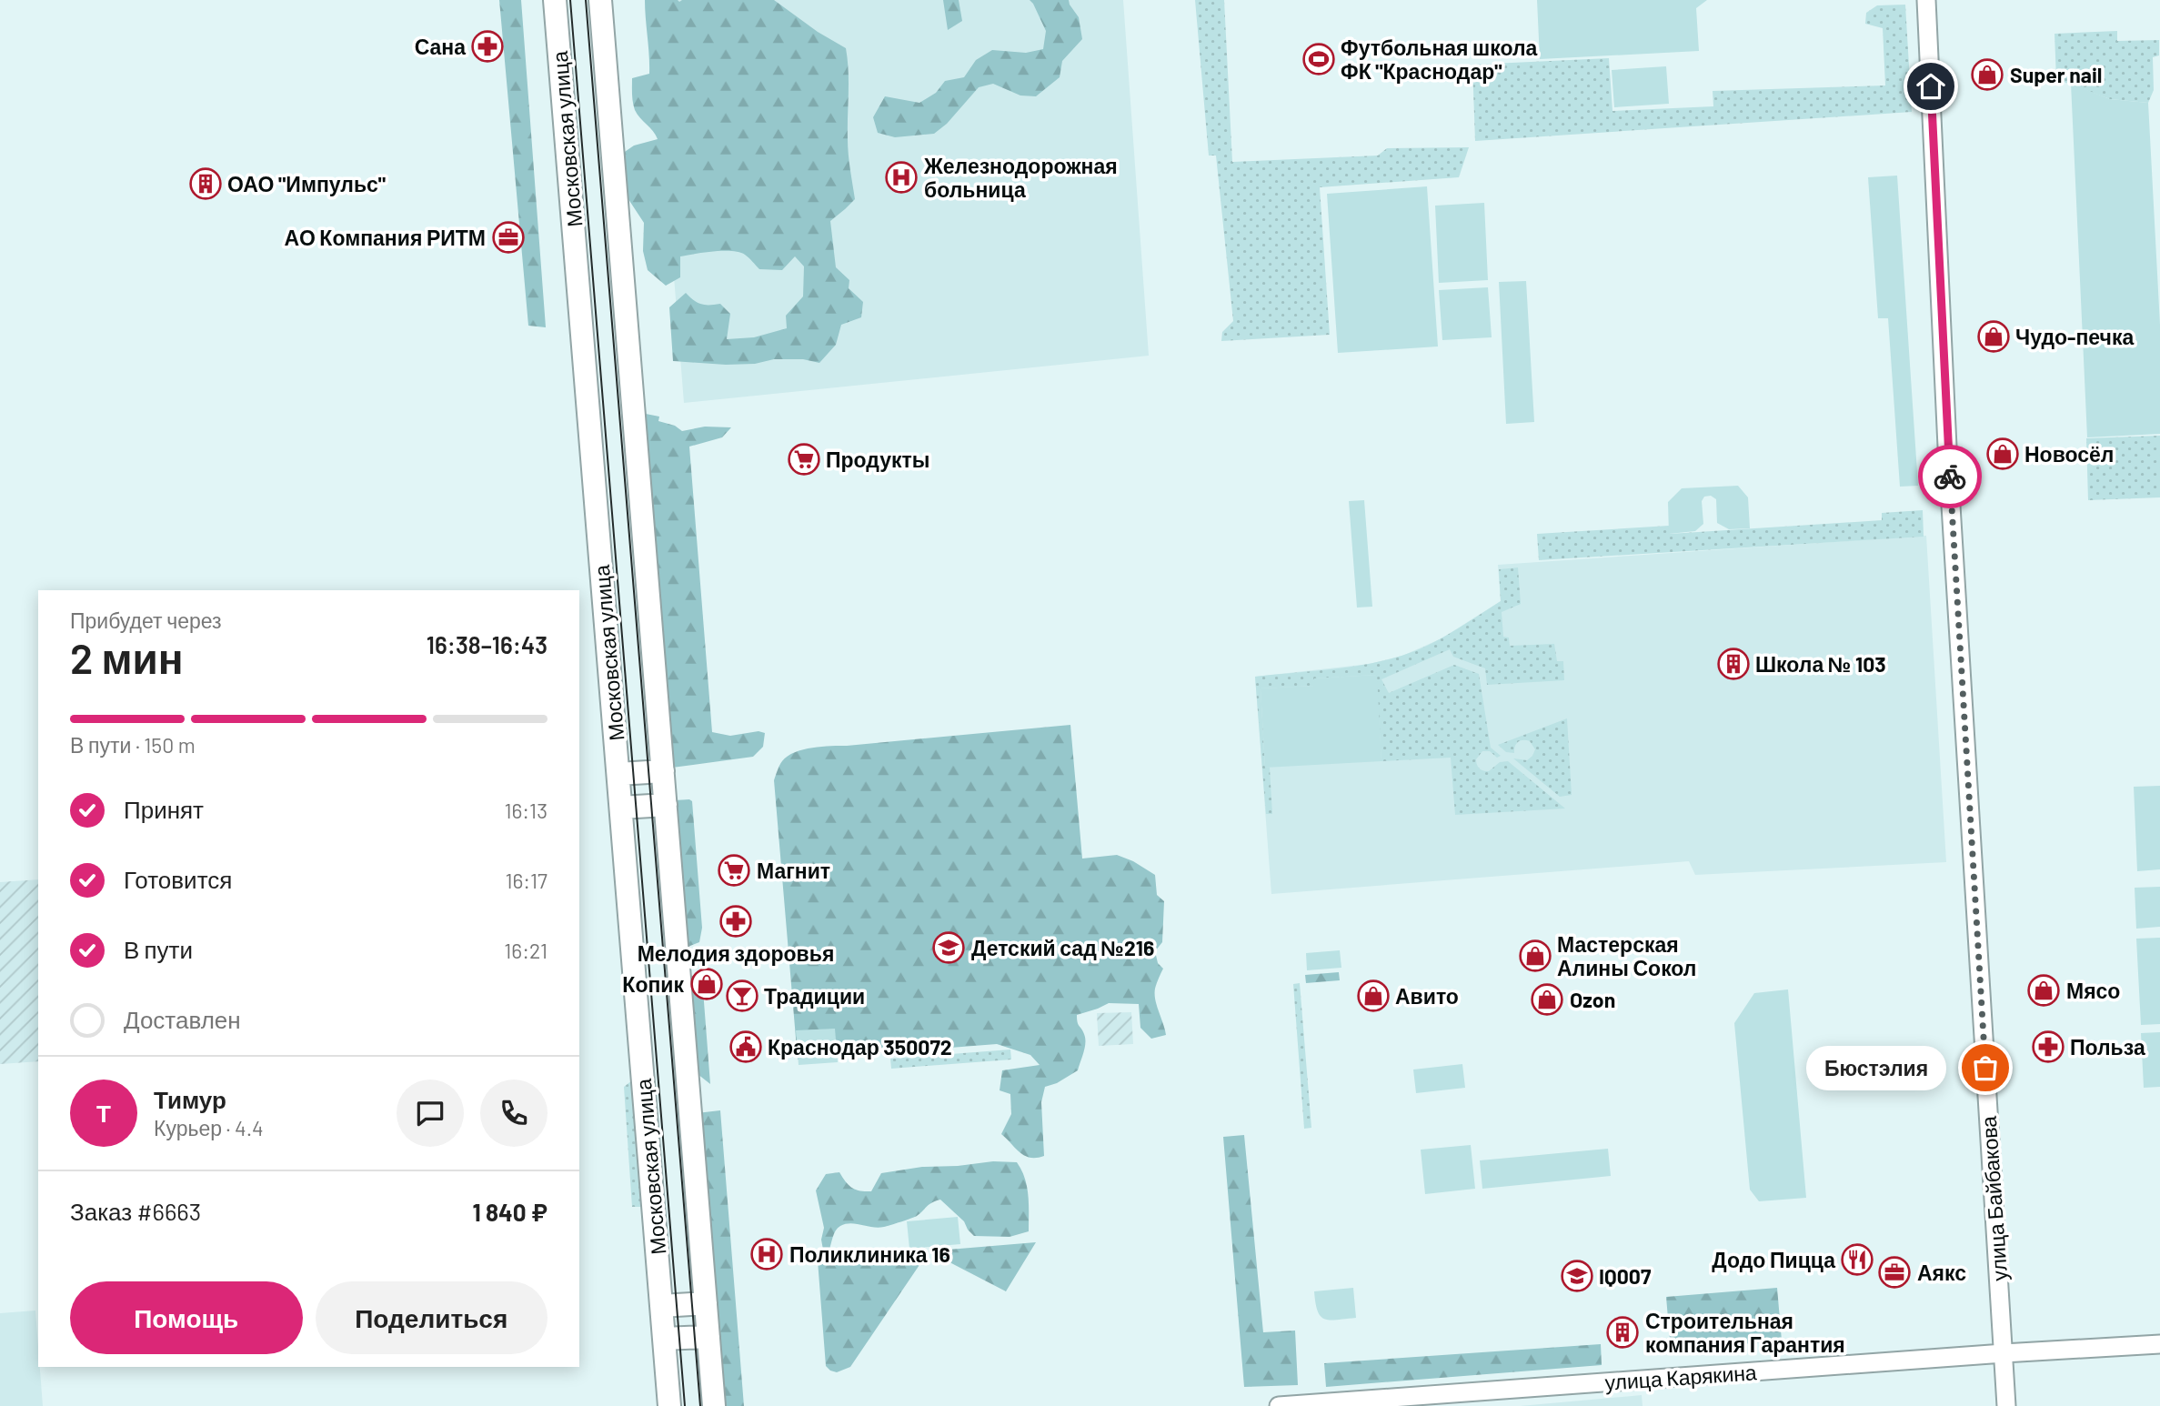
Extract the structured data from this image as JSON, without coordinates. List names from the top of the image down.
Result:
{
  "streets": {
    "street": ["Московская улица", "улица Байбакова", "улица Карякина"]
  },
  "crossings": [
    ["улица Байбакова", "улица Карякина"]
  ],
  "places": {
    "pharmacy": ["Сана", "Мелодия здоровья", "Польза"],
    "sports": ["Футбольная школа ФК \"Краснодар\""],
    "shop": [
      "Super nail",
      "Чудо-печка",
      "Новосёл",
      "Мастерская Алины Сокол",
      "Копик",
      "Мясо",
      "Авито",
      "Ozon"
    ],
    "hospital": ["Железнодорожная больница", "Поликлиника 16"],
    "building": ["ОАО \"Импульс\"", "Школа № 103", "Строительная компания Гарантия"],
    "office": ["АО Компания РИТМ", "Аякс"],
    "supermarket": ["Продукты", "Магнит"],
    "school or university": ["Детский сад №216", "IQ007"],
    "bar": ["Традиции"],
    "public building": ["Краснодар 350072"],
    "other": ["Бюстэлия"],
    "restaurant": ["Додо Пицца"]
  },
  "page": {
    "heading": ["2 мин", "Прибудет через", "16:38–16:43"],
    "panel": [
      "Тимур",
      "Курьер · 4.4",
      "Заказ #6663",
      "1 840 ₽"
    ],
    "bar": "В пути · 150 m",
    "list": [
      ["Принят", "16:13"],
      ["Готовится", "16:17"],
      ["В пути", "16:21"],
      "Доставлен"
    ],
    "bubble": "Бюстэлия",
    "round": "Т",
    "buttons": ["Помощь", "Поделиться"]
  }
}
